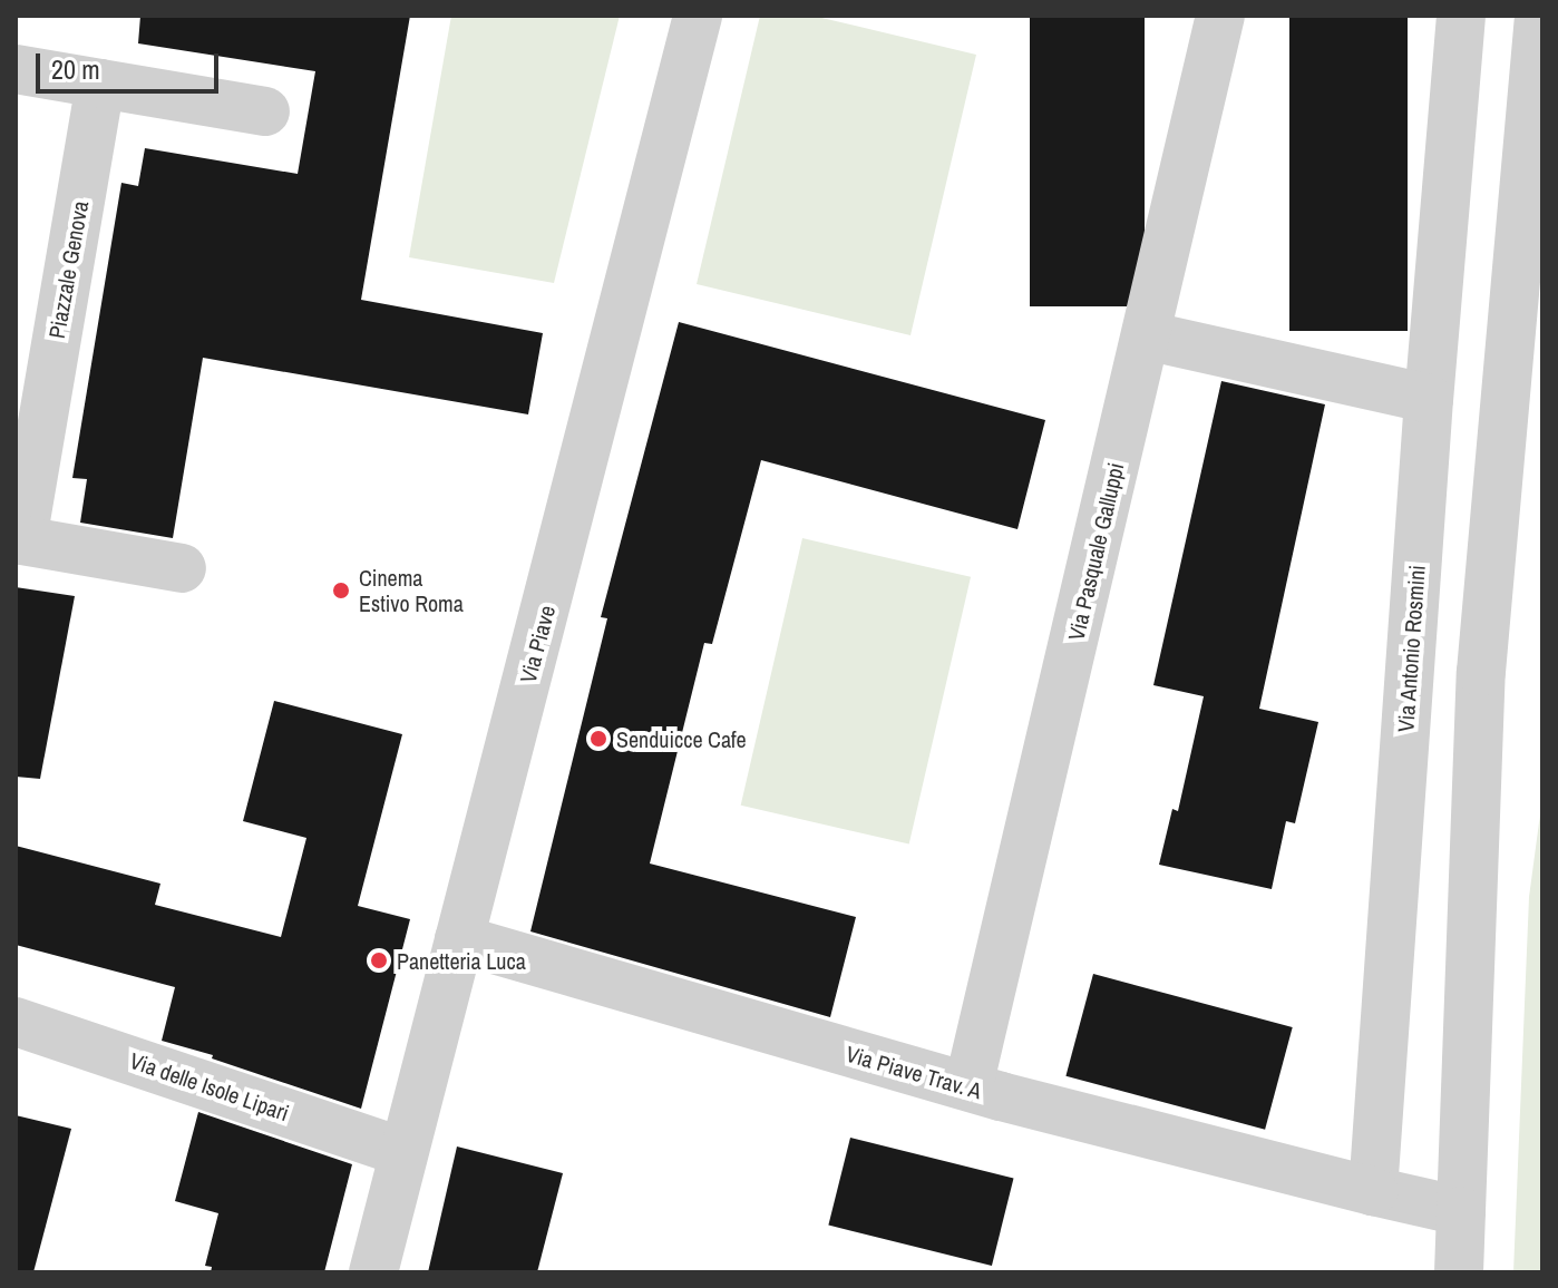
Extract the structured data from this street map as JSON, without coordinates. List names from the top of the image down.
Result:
{
  "streets": {
    "street": [
      "Piazzale Genova",
      "Via Pasquale Galluppi",
      "Via Piave",
      "Via Antonio Rosmini",
      "Via Piave Trav. A",
      "Via delle Isole Lipari"
    ]
  },
  "crossings": [
    ["Via Pasquale Galluppi", "Via Piave Trav. A"],
    ["Via Piave", "Via Piave Trav. A"],
    ["Via Piave", "Via delle Isole Lipari"],
    ["Via Antonio Rosmini", "Via Piave Trav. A"]
  ],
  "places": ["Cinema Estivo Roma", "Senduicce Cafe", "Panetteria Luca"],
  "scale_bar": "20 m"
}
